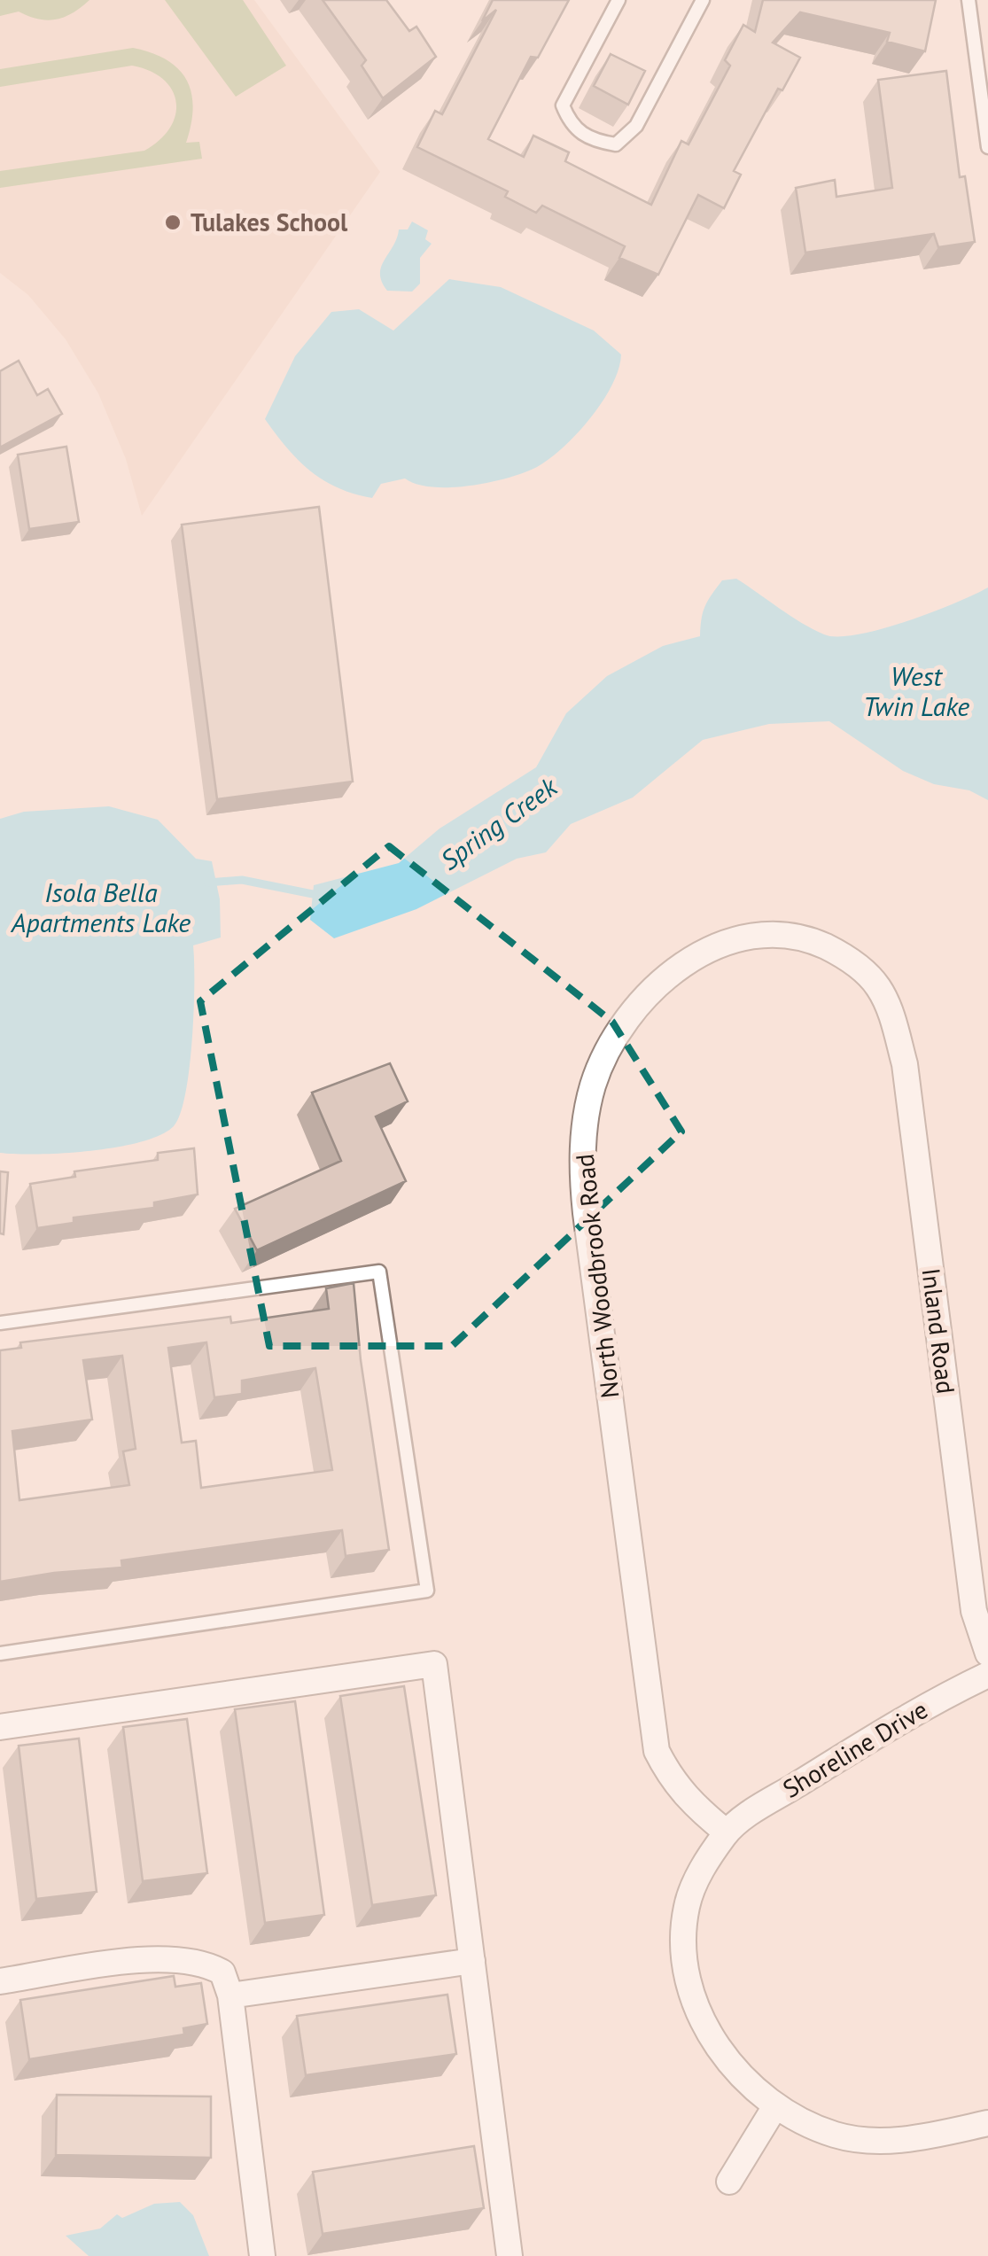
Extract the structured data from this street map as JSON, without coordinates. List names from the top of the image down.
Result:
{
  "streets": {
    "street": ["North Woodbrook Road", "Inland Road", "Shoreline Drive"]
  },
  "crossings": [
    ["North Woodbrook Road", "Inland Road"],
    ["North Woodbrook Road", "Shoreline Drive"]
  ],
  "water": ["West Twin Lake", "Spring Creek", "Isola Bella Apartments Lake"],
  "places": ["Tulakes School"]
}
